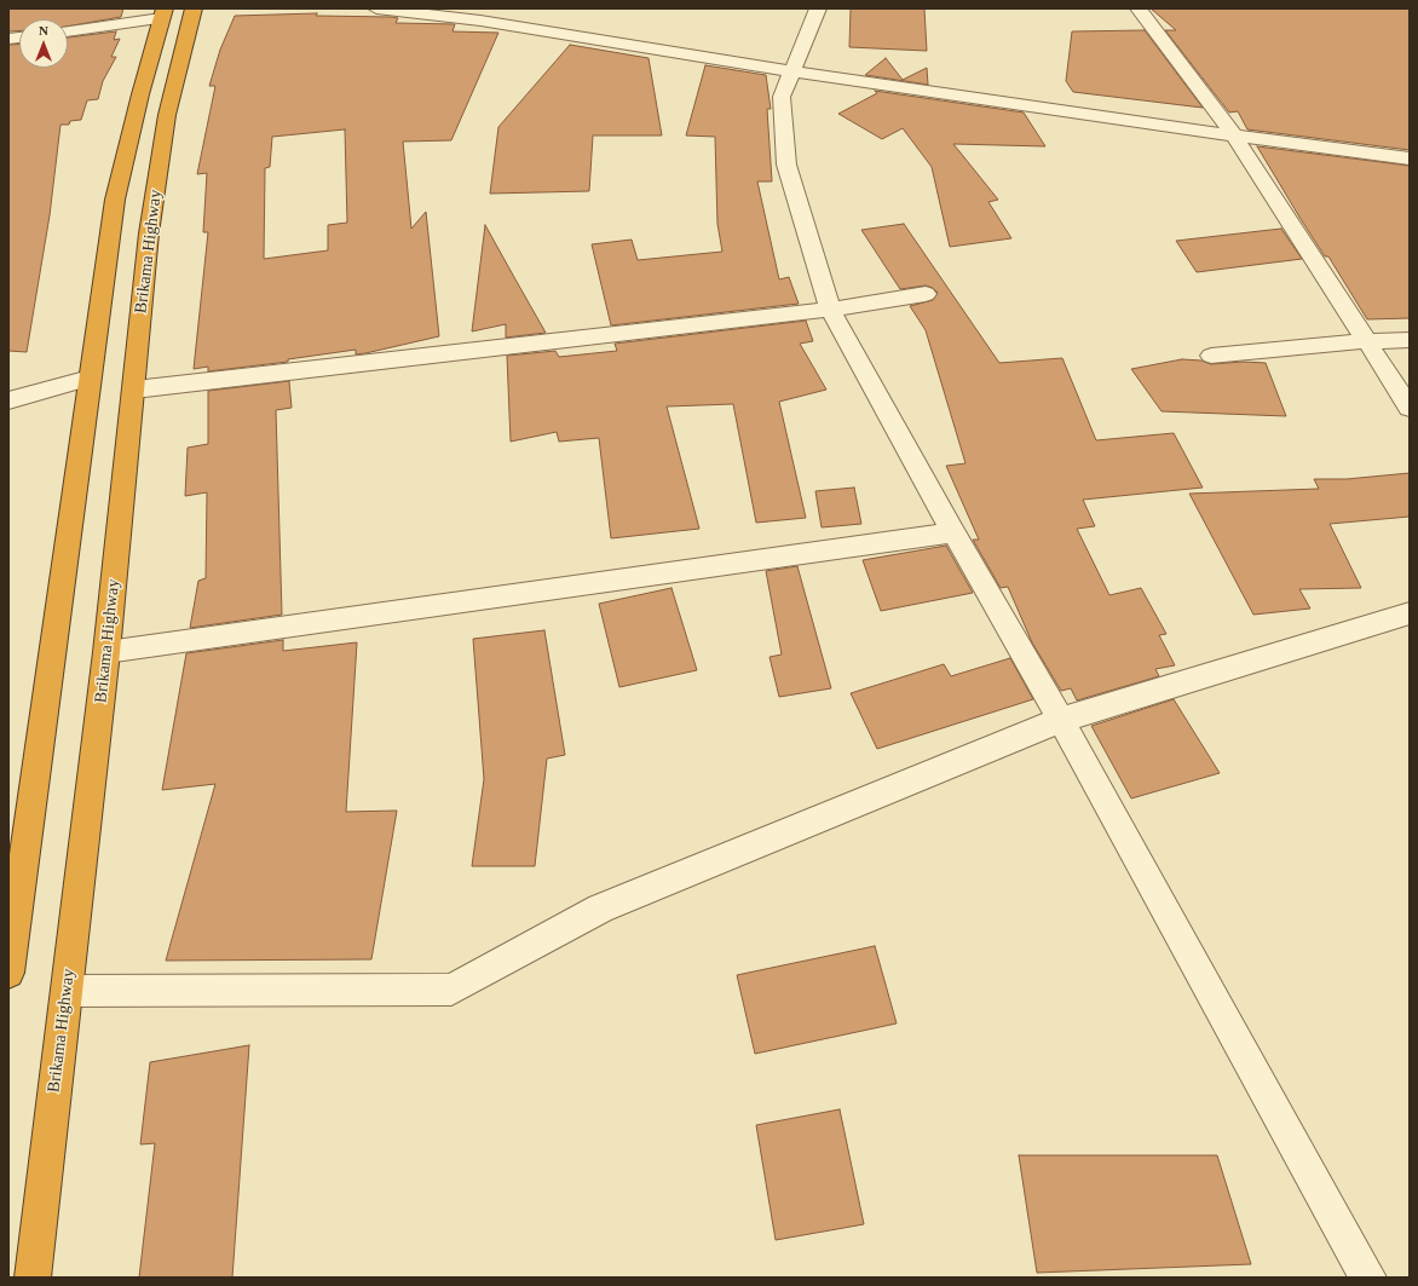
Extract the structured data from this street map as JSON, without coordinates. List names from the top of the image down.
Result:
{
  "streets": {
    "highway": ["Brikama Highway"]
  },
  "north": "top"
}
